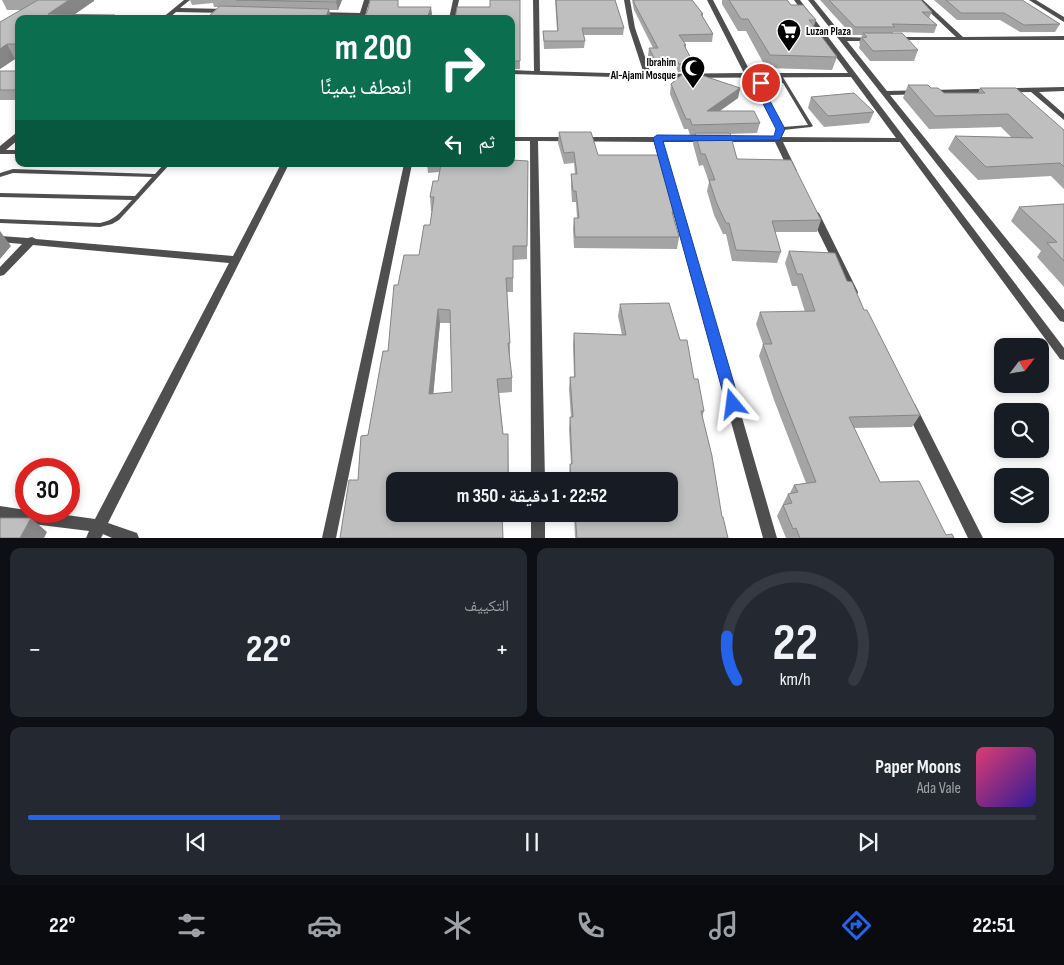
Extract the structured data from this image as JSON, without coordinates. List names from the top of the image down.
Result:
{
  "places": {
    "supermarket": ["Luzan Plaza"],
    "mosque": ["Ibrahim Al-Ajami Mosque"]
  },
  "north": "top right",
  "page": {
    "turn": ["200 m", "انعطف يمينًا"],
    "then": "ثم",
    "limit": "30",
    "trip": "22:52 · 1 دقيقة · 350 m",
    "tile": "التكييف",
    "heat": ["−", "22°", "+"],
    "song": ["Paper Moons", "Ada Vale"],
    "tabs": ["22:51", "22°"],
    "gauge": ["22", "km/h"]
  }
}
